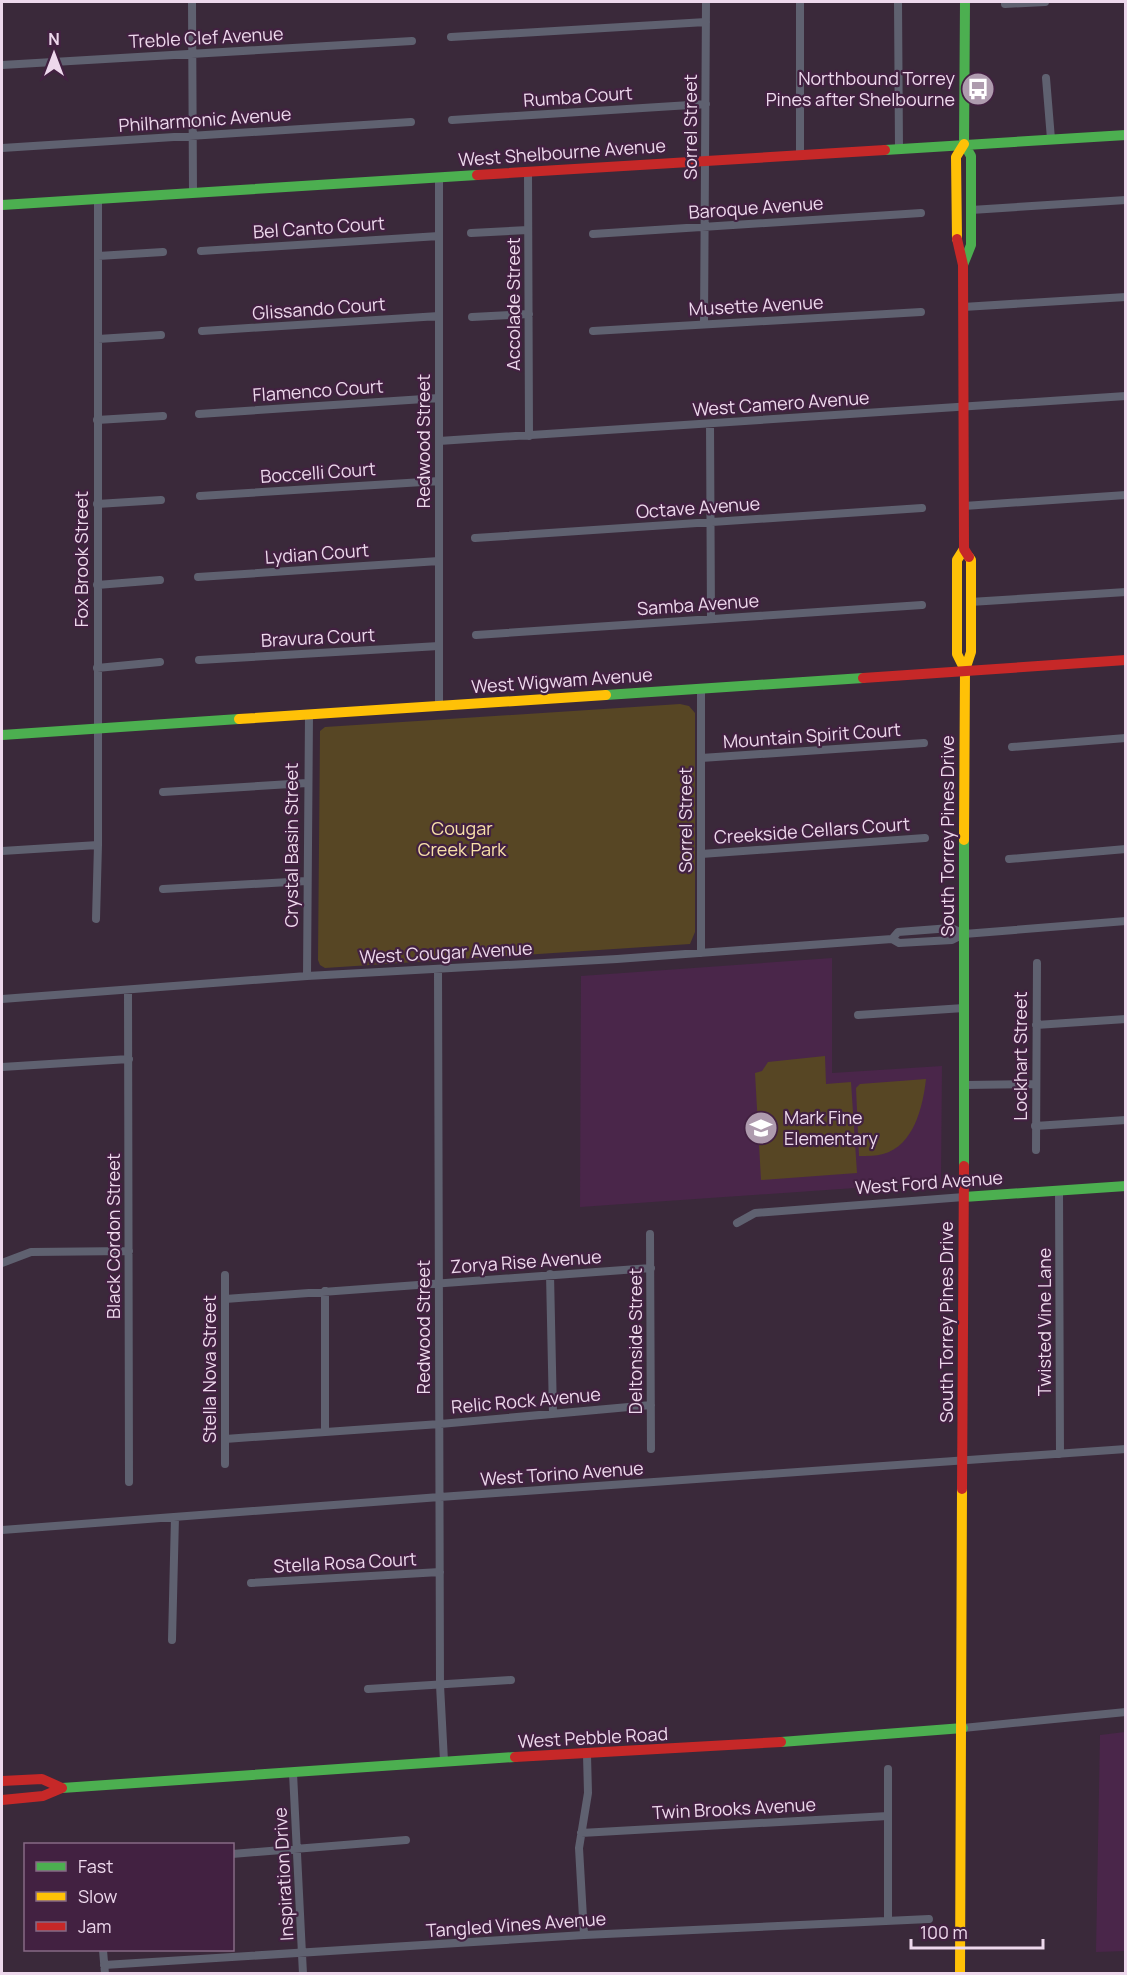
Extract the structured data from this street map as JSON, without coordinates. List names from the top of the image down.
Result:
{
  "streets": {
    "street": [
      "Treble Clef Avenue",
      "Rumba Court",
      "Philharmonic Avenue",
      "Sorrel Street",
      "West Shelbourne Avenue",
      "Baroque Avenue",
      "Bel Canto Court",
      "Accolade Street",
      "Musette Avenue",
      "Glissando Court",
      "Flamenco Court",
      "West Camero Avenue",
      "Redwood Street",
      "Boccelli Court",
      "Octave Avenue",
      "Lydian Court",
      "Fox Brook Street",
      "Samba Avenue",
      "Bravura Court",
      "West Wigwam Avenue",
      "Mountain Spirit Court",
      "Creekside Cellars Court",
      "South Torrey Pines Drive",
      "Crystal Basin Street",
      "West Cougar Avenue",
      "Lockhart Street",
      "West Ford Avenue",
      "Black Cordon Street",
      "Zorya Rise Avenue",
      "Twisted Vine Lane",
      "Deltonside Street",
      "Stella Nova Street",
      "Relic Rock Avenue",
      "West Torino Avenue",
      "Stella Rosa Court",
      "West Pebble Road",
      "Twin Brooks Avenue",
      "Inspiration Drive",
      "Tangled Vines Avenue"
    ]
  },
  "crossings": [
    ["Rumba Court", "Sorrel Street"],
    ["Sorrel Street", "West Shelbourne Avenue"],
    ["Sorrel Street", "Baroque Avenue"],
    ["Sorrel Street", "Musette Avenue"],
    ["Sorrel Street", "West Wigwam Avenue"],
    ["Sorrel Street", "Mountain Spirit Court"],
    ["Sorrel Street", "Creekside Cellars Court"],
    ["Sorrel Street", "West Cougar Avenue"],
    ["West Shelbourne Avenue", "Accolade Street"],
    ["West Shelbourne Avenue", "Redwood Street"],
    ["West Shelbourne Avenue", "Fox Brook Street"],
    ["West Shelbourne Avenue", "South Torrey Pines Drive"],
    ["Bel Canto Court", "Redwood Street"],
    ["Accolade Street", "West Camero Avenue"],
    ["Glissando Court", "Redwood Street"],
    ["Flamenco Court", "Redwood Street"],
    ["West Camero Avenue", "Redwood Street"],
    ["West Camero Avenue", "South Torrey Pines Drive"],
    ["Redwood Street", "Boccelli Court"],
    ["Redwood Street", "Lydian Court"],
    ["Redwood Street", "Bravura Court"],
    ["Redwood Street", "West Wigwam Avenue"],
    ["Redwood Street", "West Cougar Avenue"],
    ["Redwood Street", "Zorya Rise Avenue"],
    ["Redwood Street", "Relic Rock Avenue"],
    ["Redwood Street", "West Torino Avenue"],
    ["Redwood Street", "Stella Rosa Court"],
    ["Redwood Street", "West Pebble Road"],
    ["Fox Brook Street", "West Wigwam Avenue"],
    ["West Wigwam Avenue", "South Torrey Pines Drive"],
    ["West Wigwam Avenue", "Crystal Basin Street"],
    ["South Torrey Pines Drive", "West Cougar Avenue"],
    ["South Torrey Pines Drive", "West Ford Avenue"],
    ["South Torrey Pines Drive", "West Torino Avenue"],
    ["South Torrey Pines Drive", "West Pebble Road"],
    ["Crystal Basin Street", "West Cougar Avenue"],
    ["West Cougar Avenue", "Black Cordon Street"],
    ["West Ford Avenue", "Twisted Vine Lane"],
    ["Zorya Rise Avenue", "Deltonside Street"],
    ["Zorya Rise Avenue", "Stella Nova Street"],
    ["Twisted Vine Lane", "West Torino Avenue"],
    ["Deltonside Street", "Relic Rock Avenue"],
    ["Stella Nova Street", "Relic Rock Avenue"],
    ["West Pebble Road", "Inspiration Drive"],
    ["Inspiration Drive", "Tangled Vines Avenue"]
  ],
  "parks": ["Cougar Creek Park"],
  "places": {
    "bus stop": ["Northbound Torrey Pines after Shelbourne"],
    "school or university": ["Mark Fine Elementary"]
  },
  "legend": ["Fast", "Slow", "Jam"],
  "scale_bar": "100 m",
  "north": "top"
}
